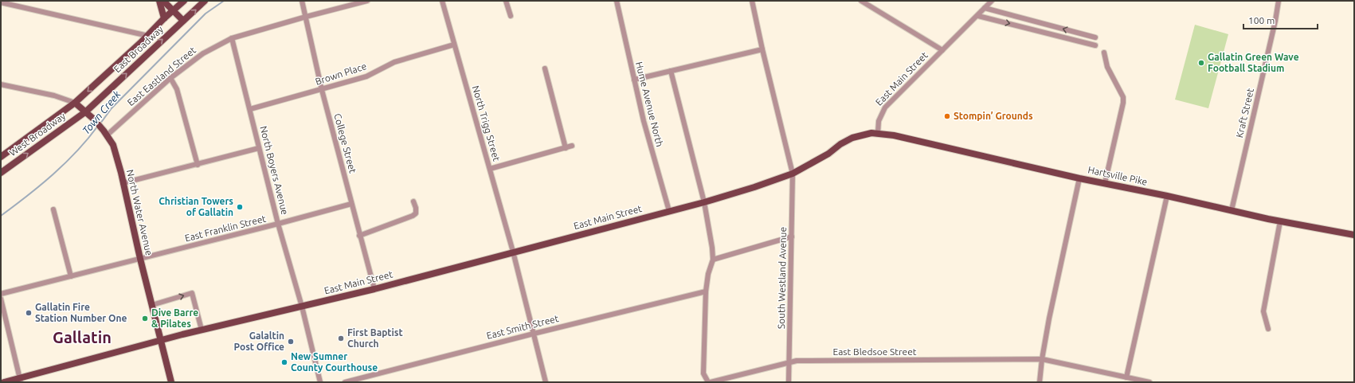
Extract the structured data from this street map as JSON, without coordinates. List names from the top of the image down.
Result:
{
  "streets": {
    "main road": [
      "East Broadway",
      "East Main Street",
      "West Broadway",
      "Hartsville Pike",
      "North Water Avenue"
    ],
    "street": [
      "Brown Place",
      "East Eastland Street",
      "Hume Avenue North",
      "Kraft Street",
      "North Trigg Street",
      "College Street",
      "North Boyers Avenue",
      "East Franklin Street",
      "South Westland Avenue",
      "East Smith Street",
      "East Bledsoe Street"
    ]
  },
  "crossings": [
    ["East Broadway", "West Broadway"],
    ["East Broadway", "North Water Avenue"],
    ["Brown Place", "North Trigg Street"],
    ["Brown Place", "College Street"],
    ["Brown Place", "North Boyers Avenue"],
    ["East Eastland Street", "College Street"],
    ["East Eastland Street", "North Boyers Avenue"],
    ["East Eastland Street", "North Water Avenue"],
    ["East Main Street", "Hume Avenue North"],
    ["East Main Street", "North Trigg Street"],
    ["East Main Street", "College Street"],
    ["East Main Street", "North Boyers Avenue"],
    ["East Main Street", "Hartsville Pike"],
    ["East Main Street", "North Water Avenue"],
    ["East Main Street", "South Westland Avenue"],
    ["Kraft Street", "Hartsville Pike"],
    ["North Trigg Street", "East Smith Street"],
    ["West Broadway", "North Water Avenue"],
    ["College Street", "East Franklin Street"],
    ["North Boyers Avenue", "East Franklin Street"],
    ["North Water Avenue", "East Franklin Street"],
    ["South Westland Avenue", "East Bledsoe Street"]
  ],
  "districts": ["Gallatin"],
  "water": ["Town Creek"],
  "places": [
    "Gallatin Green Wave Football Stadium",
    "Stompin’ Grounds",
    "Christian Towers of Gallatin",
    "Gallatin Fire Station Number One",
    "Dive Barre & Pilates",
    "First Baptist Church",
    "Galaltin Post Office",
    "New Sumner County Courthouse"
  ],
  "scale_bar": "100 m"
}
